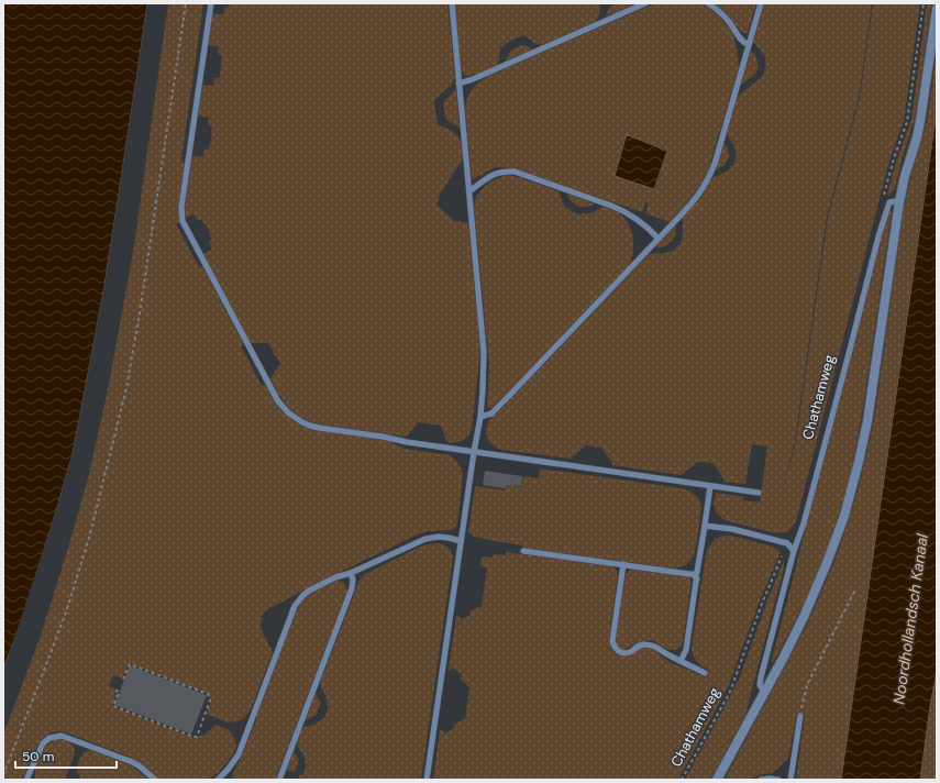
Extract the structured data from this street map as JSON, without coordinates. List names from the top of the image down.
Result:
{
  "streets": {
    "path": ["Chathamweg"]
  },
  "water": ["Noordhollandsch Kanaal"],
  "scale_bar": "50 m"
}
